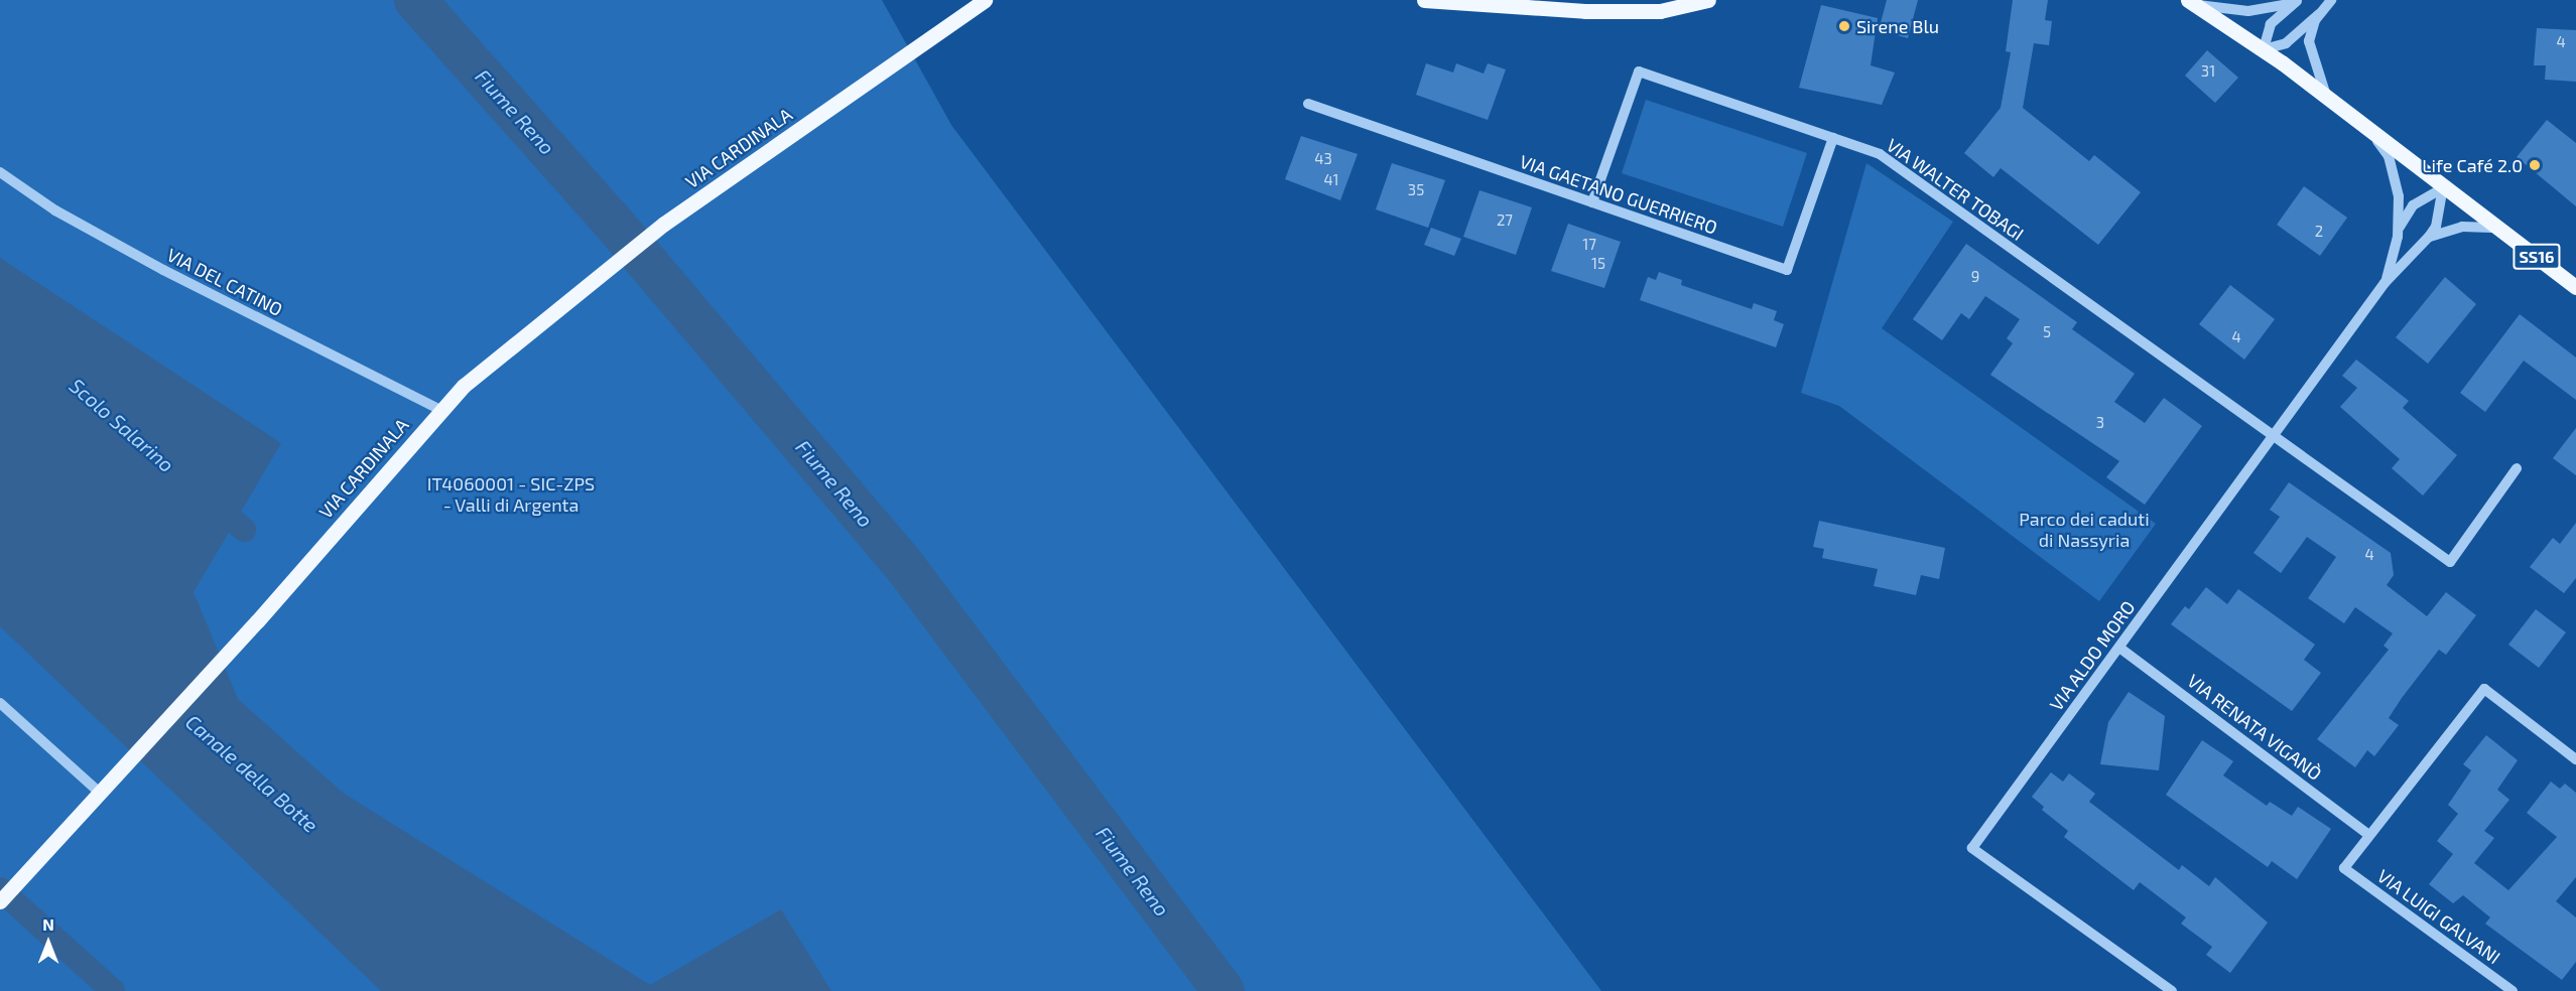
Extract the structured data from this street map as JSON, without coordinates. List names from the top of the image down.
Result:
{
  "streets": {
    "main road": ["VIA CARDINALA", "SS16"],
    "street": [
      "VIA WALTER TOBAGI",
      "VIA GAETANO GUERRIERO",
      "VIA DEL CATINO",
      "VIA ALDO MORO",
      "VIA RENATA VIGANÒ",
      "VIA LUIGI GALVANI"
    ]
  },
  "crossings": [
    ["VIA CARDINALA", "VIA DEL CATINO"],
    ["VIA WALTER TOBAGI", "VIA GAETANO GUERRIERO"],
    ["VIA WALTER TOBAGI", "VIA ALDO MORO"],
    ["SS16", "VIA ALDO MORO"],
    ["VIA ALDO MORO", "VIA RENATA VIGANÒ"],
    ["VIA RENATA VIGANÒ", "VIA LUIGI GALVANI"]
  ],
  "water": ["Fiume Reno", "Scolo Salarino", "Canale della Botte"],
  "parks": ["IT4060001 - SIC-ZPS - Valli di Argenta", "Parco dei caduti di Nassyria"],
  "places": ["Sirene Blu", "Life Café 2.0"],
  "house_numbers": [
    "4",
    "31",
    "43",
    "41",
    "35",
    "27",
    "2",
    "17",
    "15",
    "9",
    "5",
    "4",
    "3",
    "4"
  ],
  "north": "top"
}
